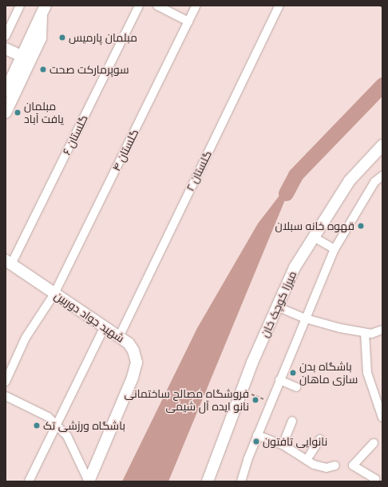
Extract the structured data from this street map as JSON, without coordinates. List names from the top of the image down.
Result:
{
  "streets": {
    "main road": ["میرزا کوچک خان", "شهید جواد دوربین"],
    "street": ["گلستان ۶", "گلستان ۴", "گلستان ۲"]
  },
  "crossings": [
    ["گلستان ۶", "شهید جواد دوربین"],
    ["گلستان ۴", "شهید جواد دوربین"],
    ["گلستان ۲", "شهید جواد دوربین"]
  ],
  "places": [
    "مبلمان پارمیس",
    "سوپرمارکت صحت",
    "مبلمان یافت آباد",
    "قهوه خانه سبلان",
    "باشگاه بدن سازی ماهان",
    "فروشگاه مصالح ساختمانی نانو ایده آل شیمی",
    "باشگاه ورزشی تک",
    "نانوایی تافتون"
  ]
}
